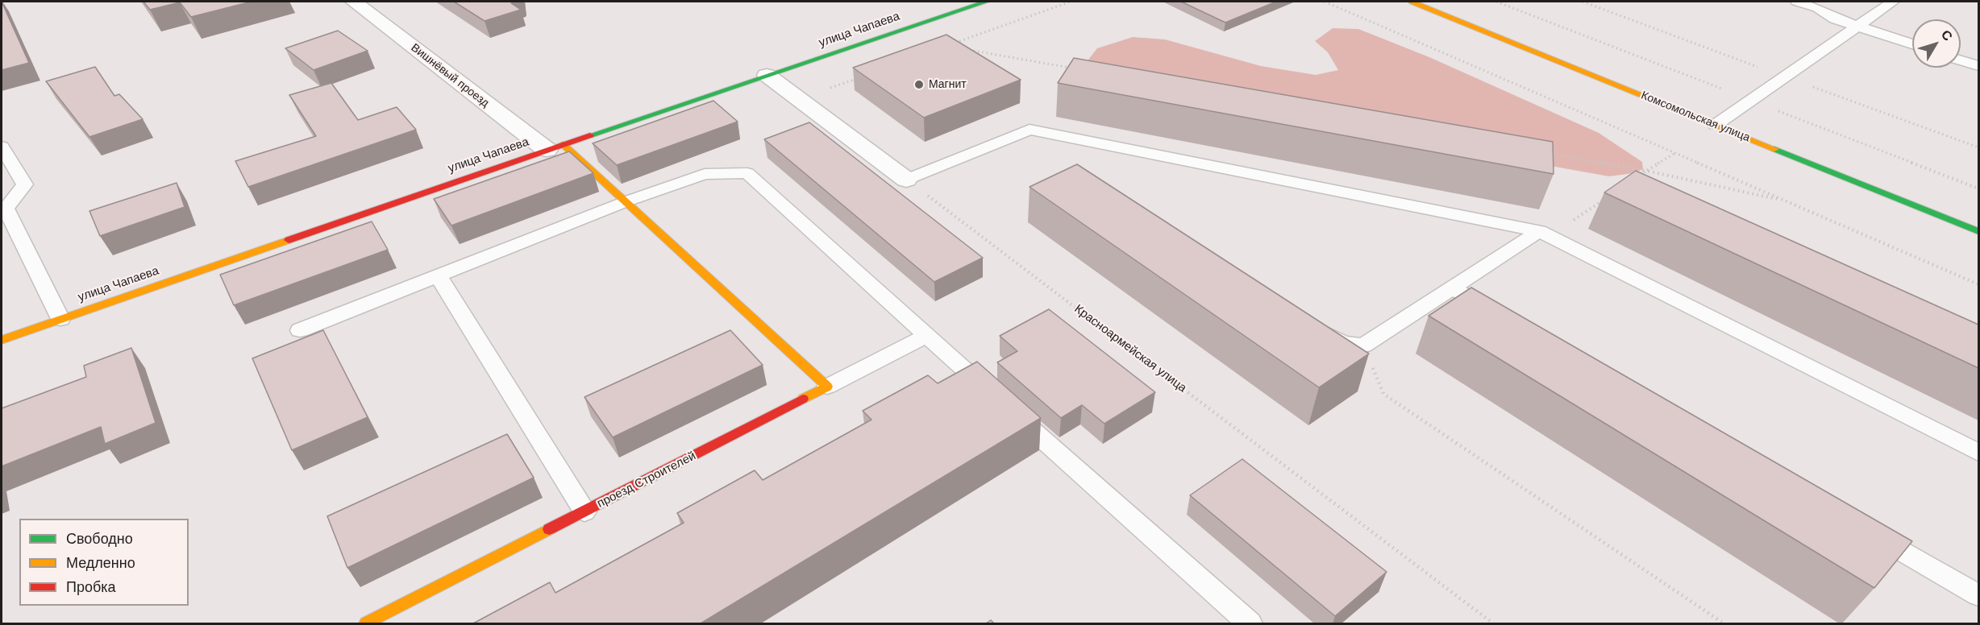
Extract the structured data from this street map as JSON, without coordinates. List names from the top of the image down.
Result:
{
  "streets": {
    "street": [
      "улица Чапаева",
      "Вишнёвый проезд",
      "Комсомольская улица",
      "проезд Строителей"
    ],
    "path": ["Красноармейская улица"]
  },
  "crossings": [
    ["улица Чапаева", "Вишнёвый проезд"]
  ],
  "places": ["Магнит"],
  "legend": ["Свободно", "Медленно", "Пробка"],
  "north": "top right"
}
